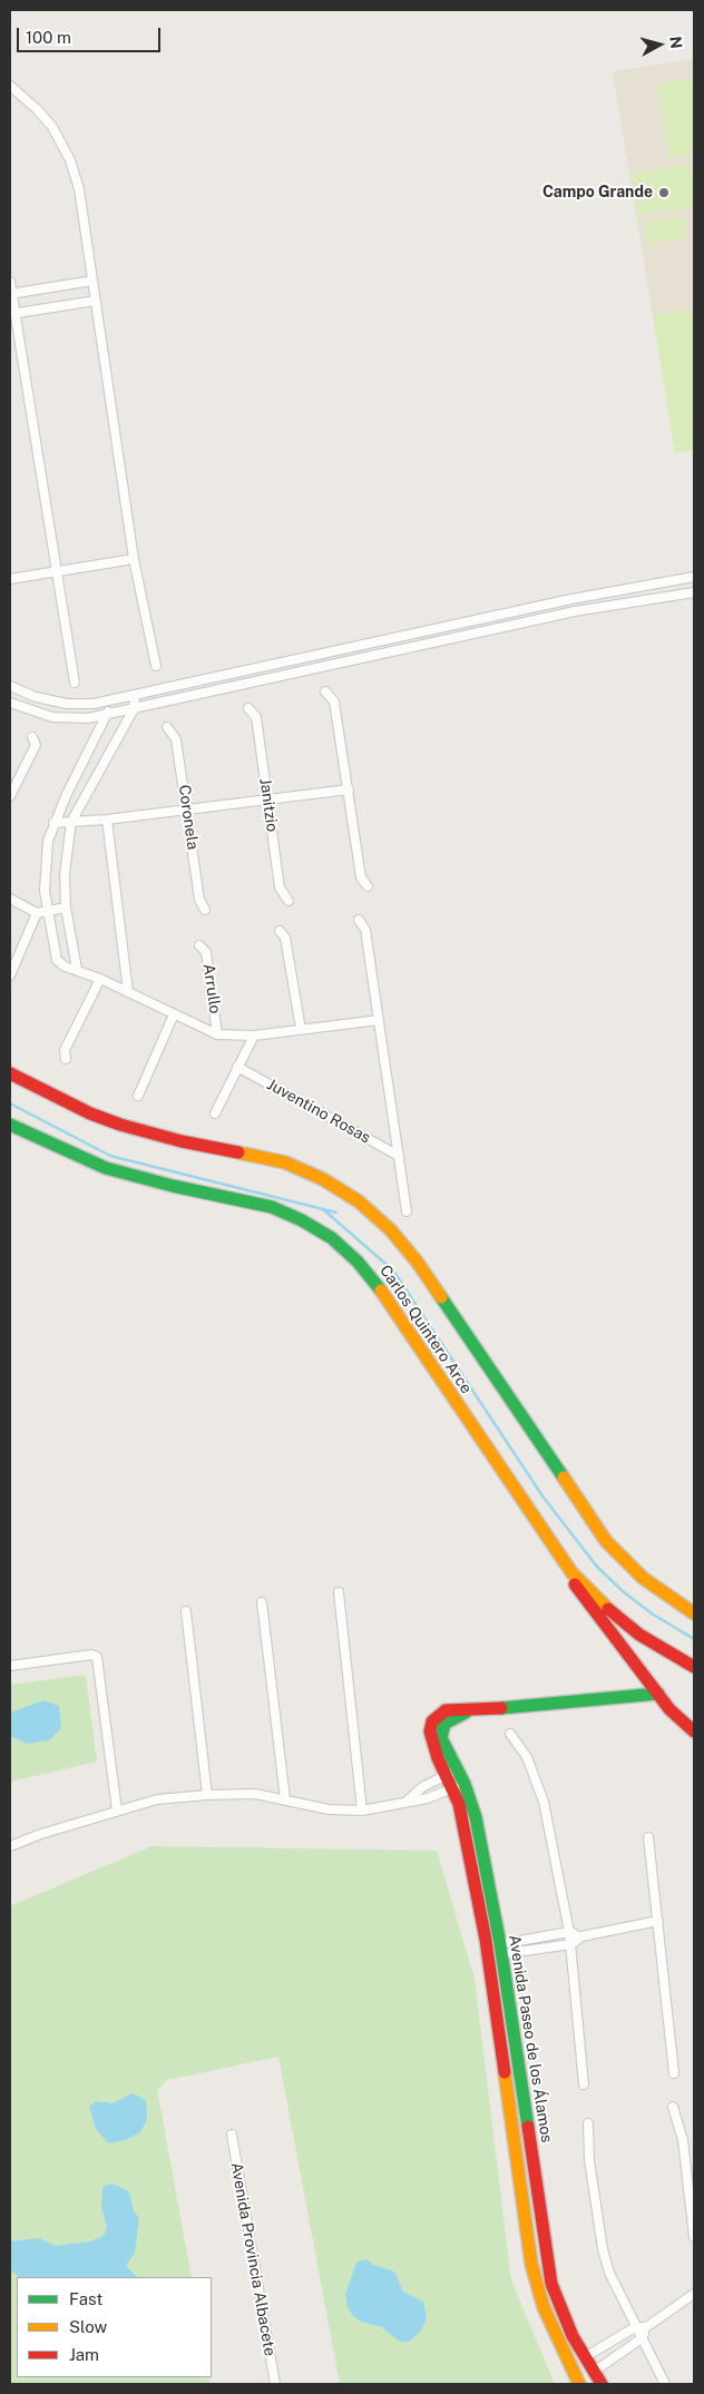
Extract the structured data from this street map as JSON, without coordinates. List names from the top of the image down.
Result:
{
  "streets": {
    "street": [
      "Janitzio",
      "Coronela",
      "Arrullo",
      "Juventino Rosas",
      "Carlos Quintero Arce",
      "Avenida Paseo de los Álamos",
      "Avenida Provincia Albacete"
    ]
  },
  "places": ["Campo Grande"],
  "legend": ["Fast", "Slow", "Jam"],
  "scale_bar": "100 m",
  "north": "right"
}
